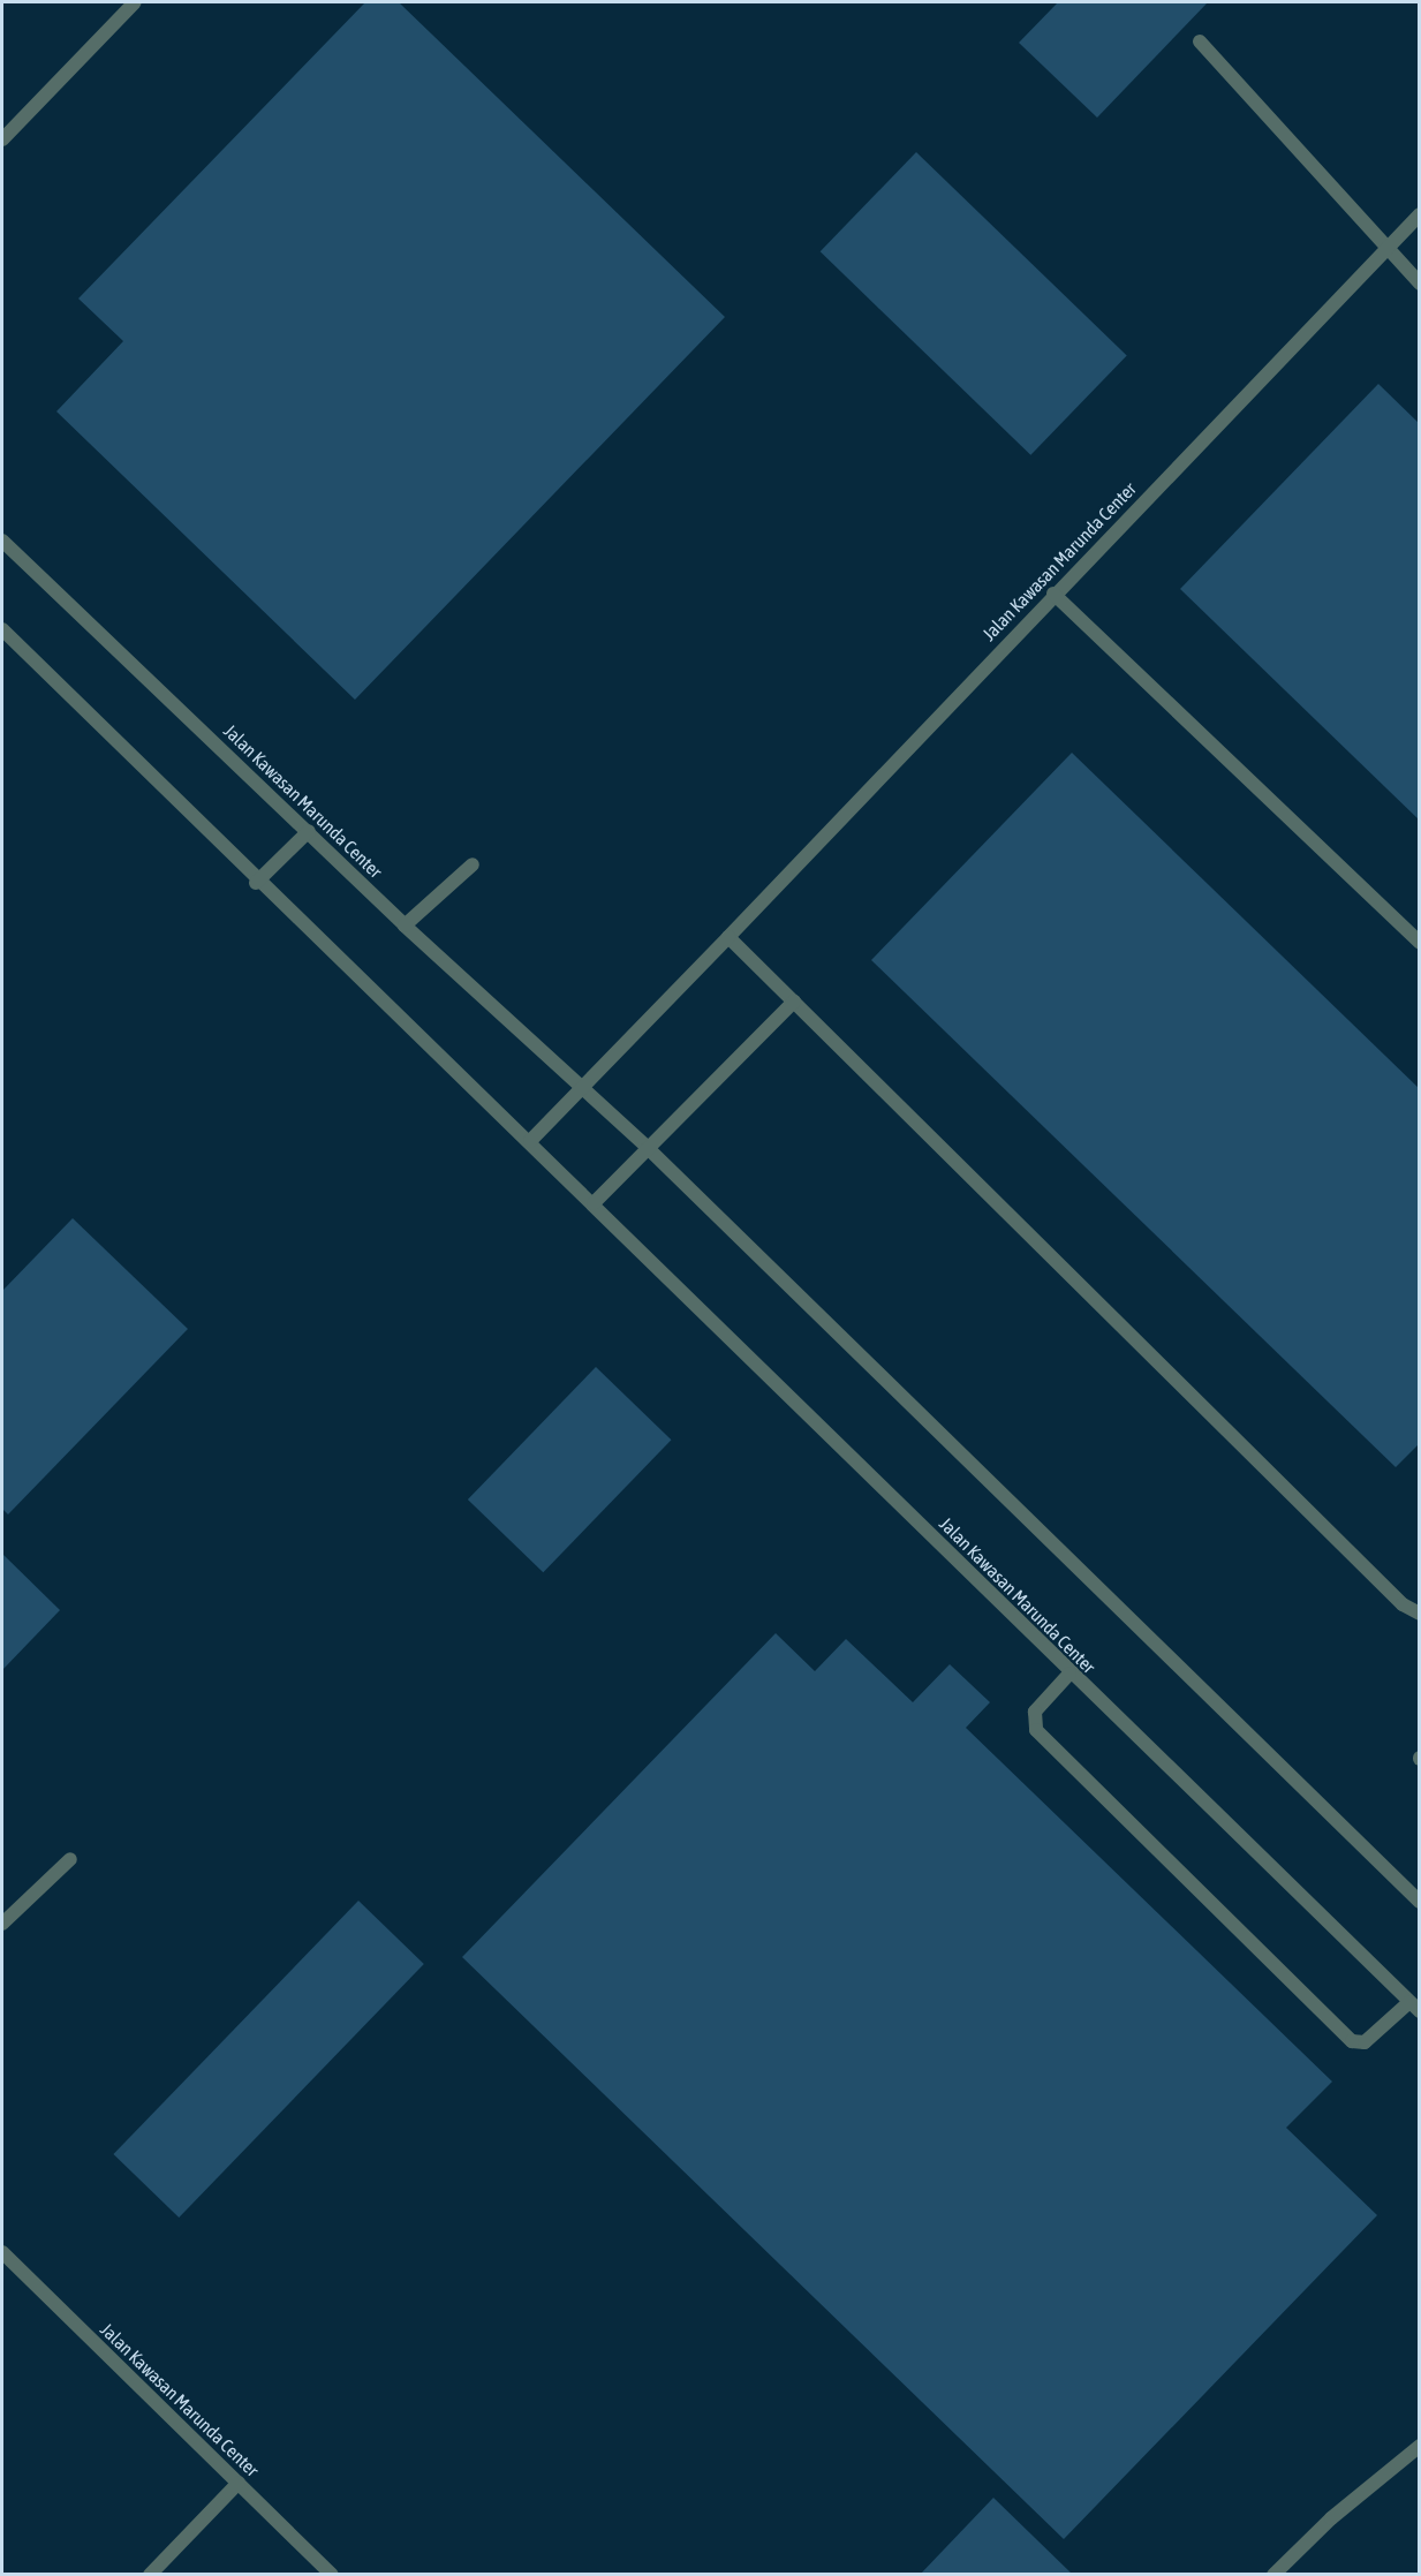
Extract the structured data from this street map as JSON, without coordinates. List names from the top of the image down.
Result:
{
  "streets": {
    "lane": ["Jalan Kawasan Marunda Center"]
  }
}
